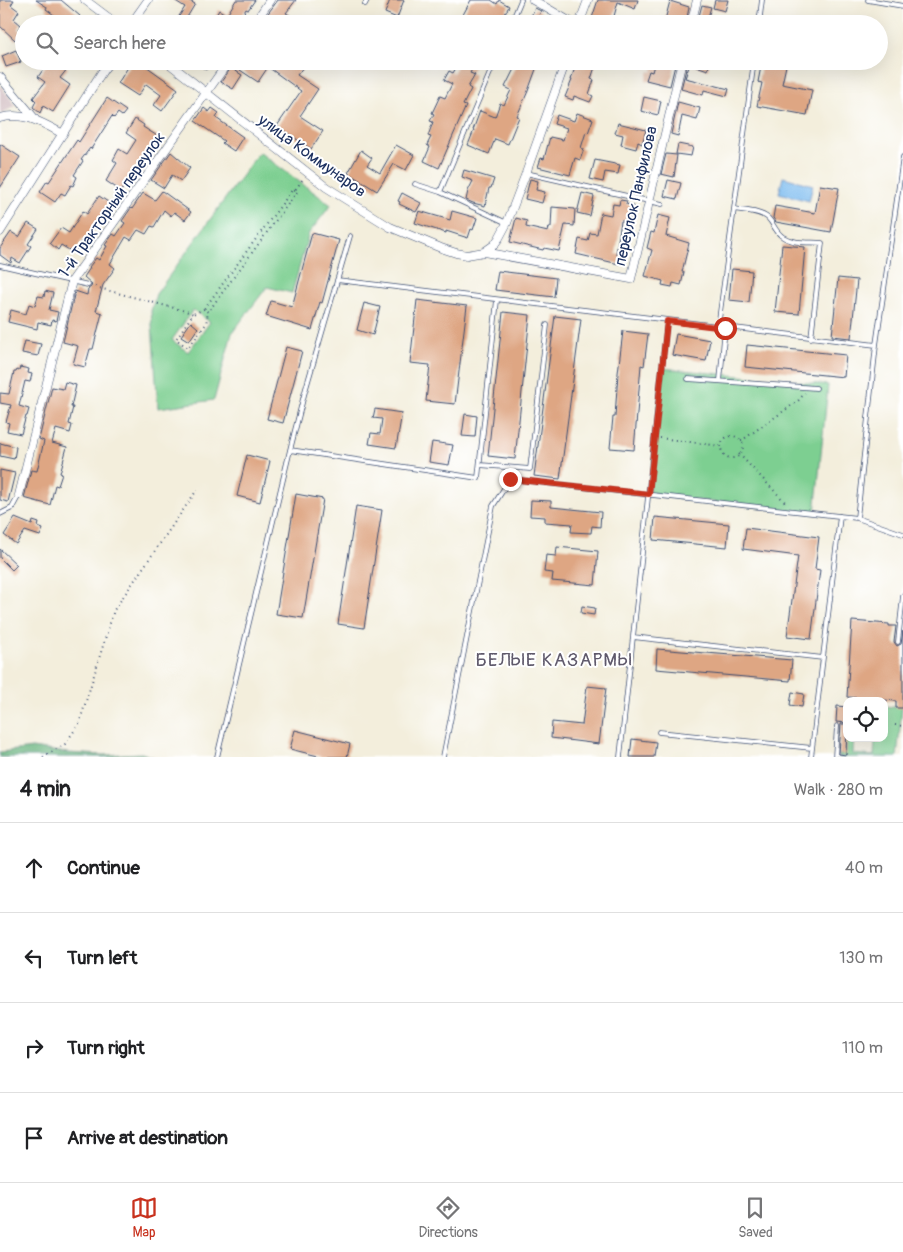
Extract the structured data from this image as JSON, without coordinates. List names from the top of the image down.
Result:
{
  "streets": {
    "street": ["улица Коммунаров", "переулок Панфилова", "1-й Тракторный переулок"]
  },
  "crossings": [
    ["улица Коммунаров", "переулок Панфилова"],
    ["улица Коммунаров", "1-й Тракторный переулок"]
  ],
  "districts": ["БЕЛЫЕ КАЗАРМЫ"],
  "page": {
    "search": "Search here",
    "heading": ["4 min", "Walk · 280 m"],
    "list": [
      ["Continue", "40 m"],
      ["Turn left", "130 m"],
      ["Turn right", "110 m"],
      "Arrive at destination"
    ],
    "nav": ["Map", "Directions", "Saved"]
  }
}
